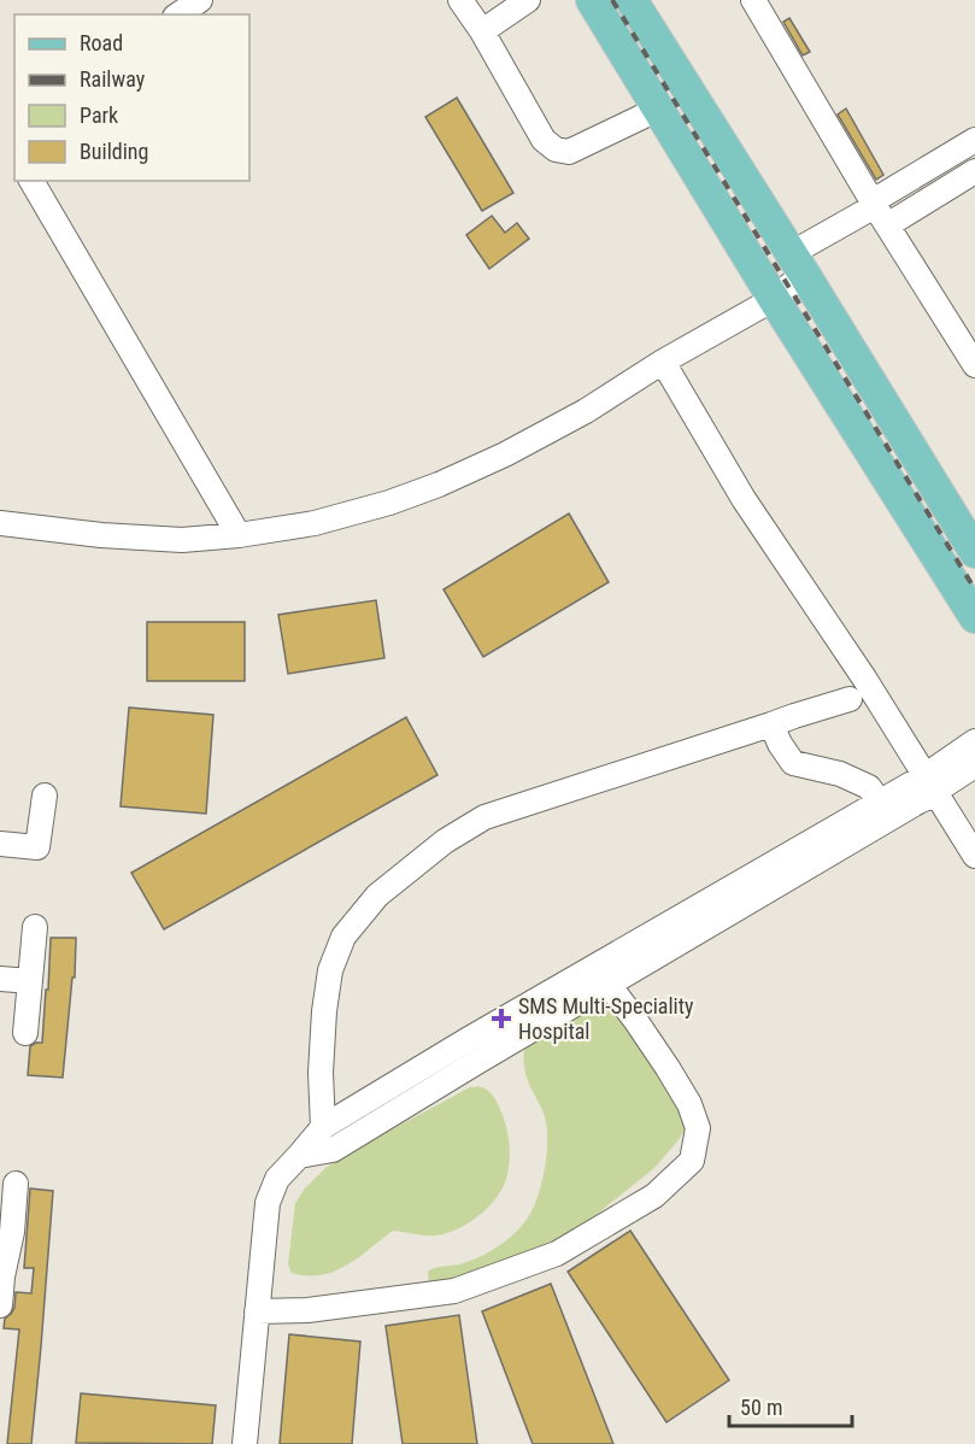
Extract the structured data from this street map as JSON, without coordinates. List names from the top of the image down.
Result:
{
  "places": {
    "health": ["SMS Multi-Speciality Hospital"]
  },
  "legend": [
    "Road",
    "Railway",
    "Park",
    "Building"
  ],
  "scale_bar": "50 m"
}
